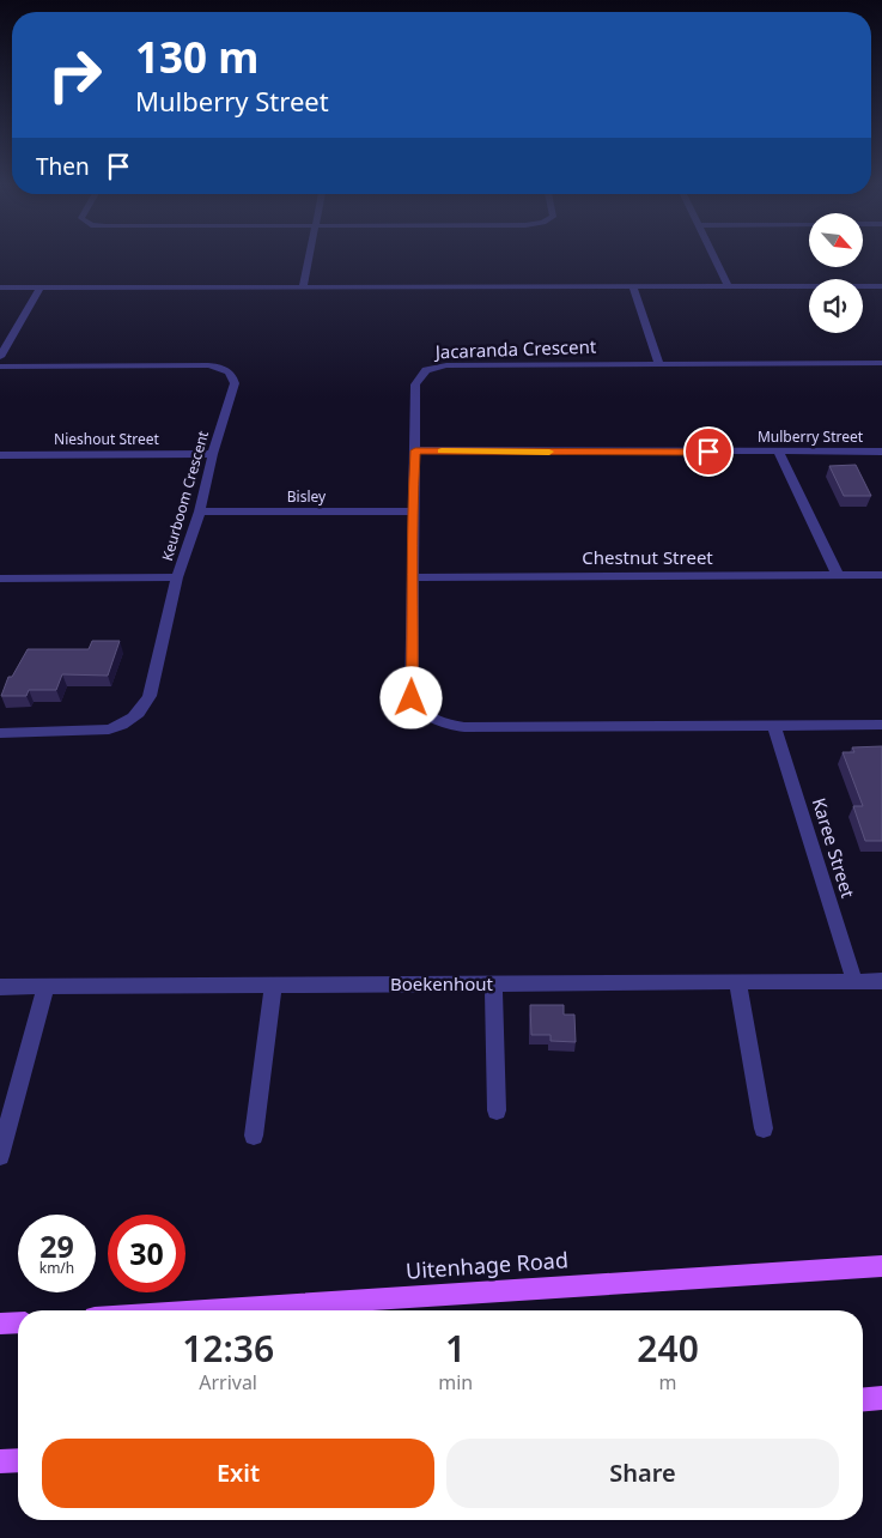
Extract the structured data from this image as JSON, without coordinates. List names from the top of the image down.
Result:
{
  "streets": {
    "main road": ["Uitenhage Road"],
    "street": [
      "Jacaranda Crescent",
      "Mulberry Street",
      "Nieshout Street",
      "Keurboom Crescent",
      "Bisley",
      "Chestnut Street",
      "Karee Street",
      "Boekenhout"
    ]
  },
  "crossings": [
    ["Jacaranda Crescent", "Mulberry Street"],
    ["Jacaranda Crescent", "Bisley"],
    ["Jacaranda Crescent", "Chestnut Street"],
    ["Jacaranda Crescent", "Karee Street"],
    ["Nieshout Street", "Keurboom Crescent"],
    ["Keurboom Crescent", "Bisley"],
    ["Karee Street", "Boekenhout"]
  ],
  "north": "bottom right",
  "page": {
    "turn": ["130 m", "Mulberry Street"],
    "then": "Then",
    "speed": "29 km/h",
    "limit": "30",
    "eta": [
      "12:36",
      "Arrival",
      "1",
      "min",
      "240",
      "m"
    ],
    "buttons": ["Exit", "Share"]
  }
}
